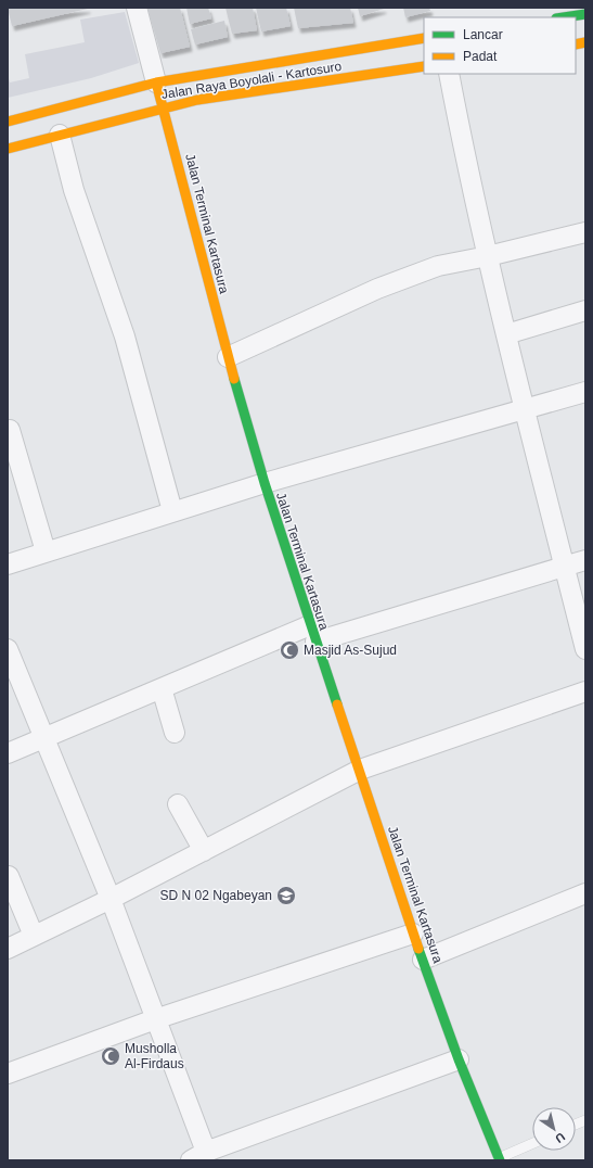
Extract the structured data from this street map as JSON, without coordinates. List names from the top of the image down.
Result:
{
  "streets": {
    "main road": ["Jalan Raya Boyolali - Kartosuro", "Jalan Terminal Kartasura"]
  },
  "crossings": [
    ["Jalan Raya Boyolali - Kartosuro", "Jalan Terminal Kartasura"]
  ],
  "places": {
    "mosque": ["Masjid As-Sujud", "Musholla Al-Firdaus"],
    "school or university": ["SD N 02 Ngabeyan"]
  },
  "legend": ["Lancar", "Padat"],
  "north": "bottom right"
}
